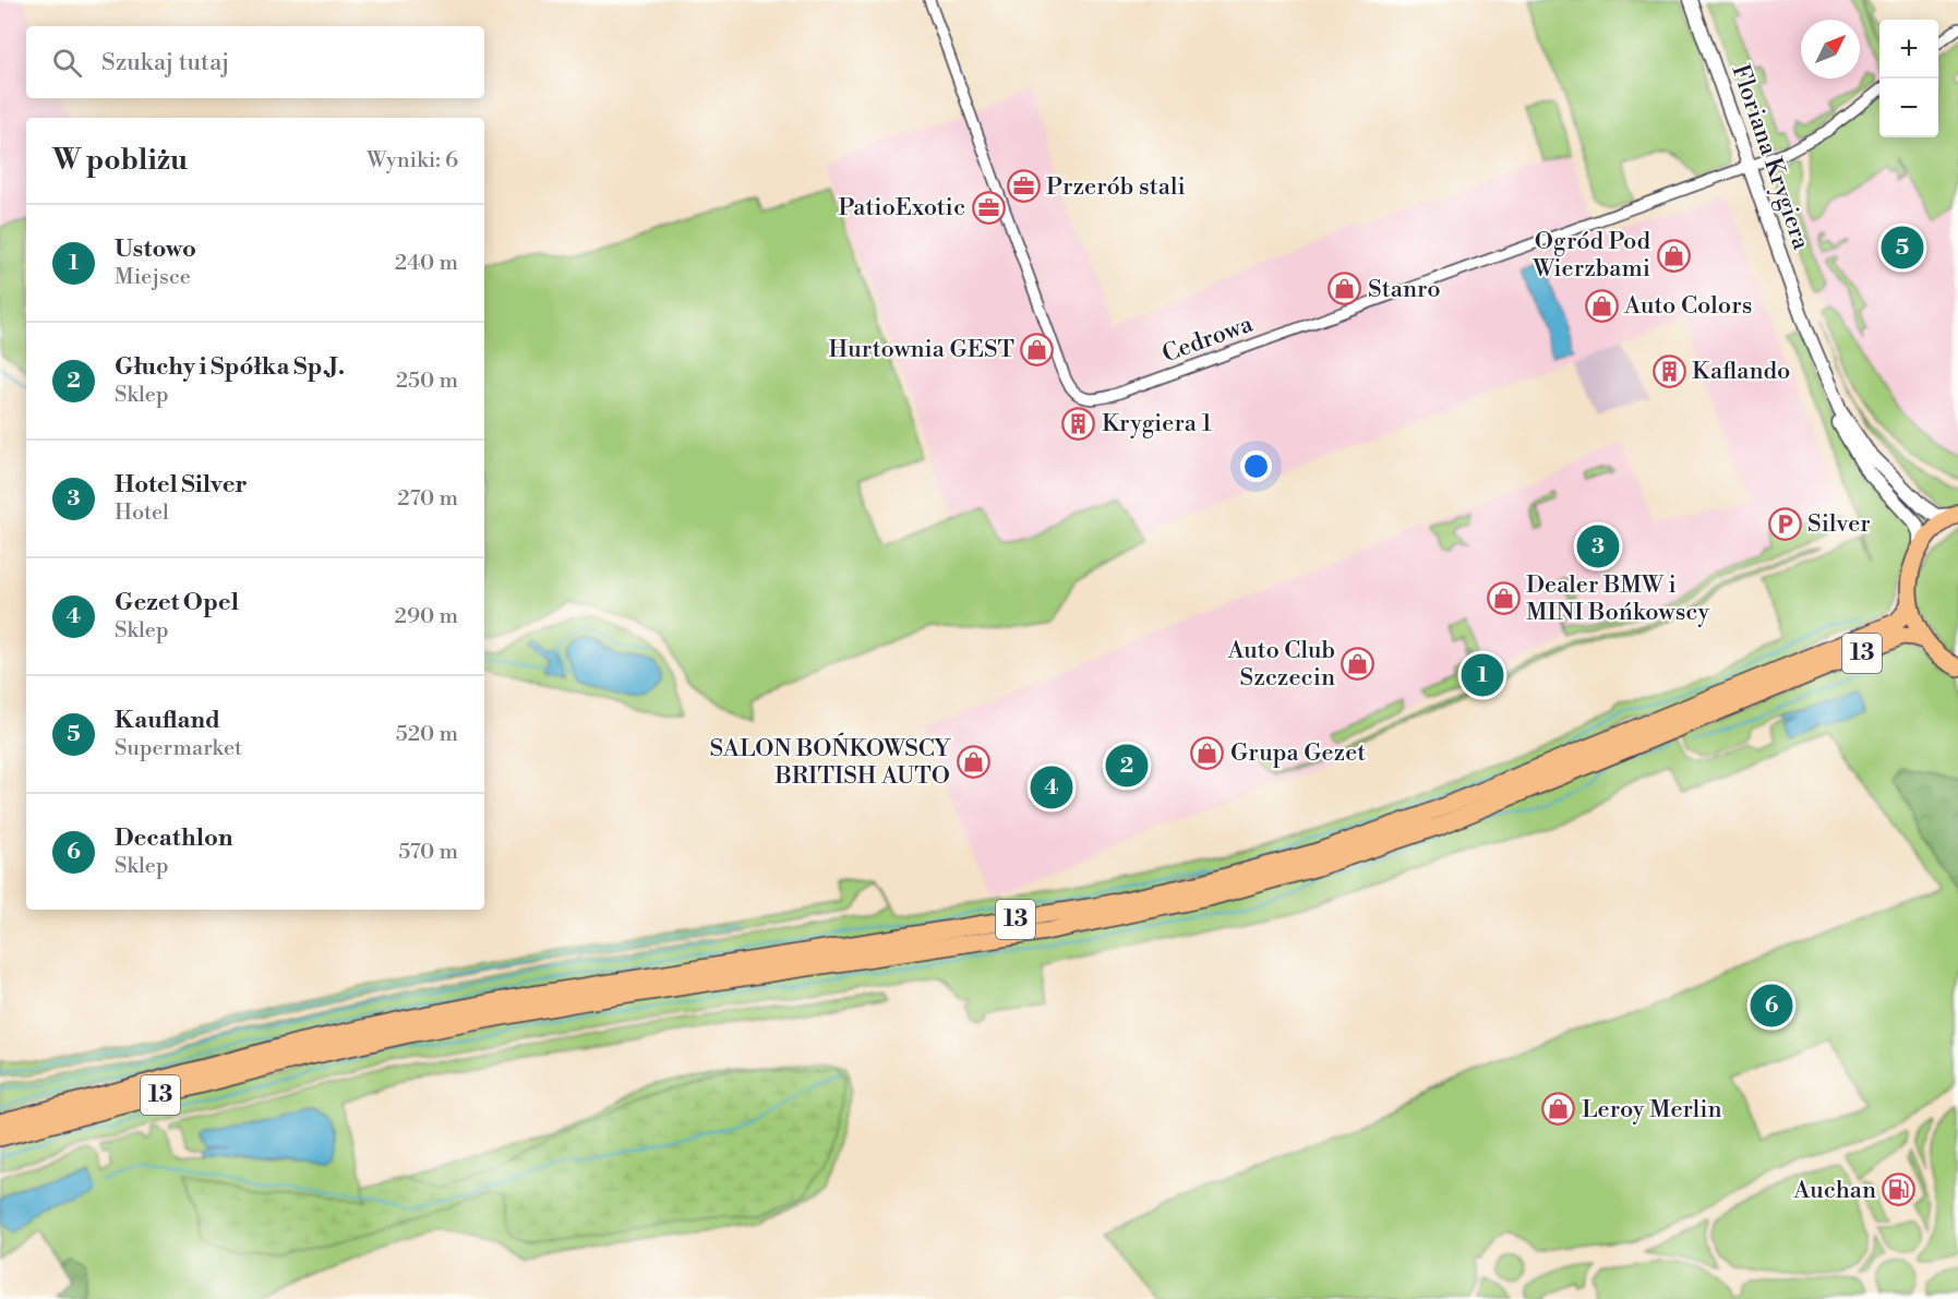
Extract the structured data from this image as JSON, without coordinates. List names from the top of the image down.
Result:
{
  "streets": {
    "main road": ["13"],
    "street": ["Floriana Krygiera", "Cedrowa"]
  },
  "crossings": [
    ["Floriana Krygiera", "Cedrowa"],
    ["Floriana Krygiera", "13"]
  ],
  "places": {
    "office": ["Przerób stali", "PatioExotic"],
    "shop": [
      "Ogród Pod Wierzbami",
      "Stanro",
      "Auto Colors",
      "Hurtownia GEST",
      "Dealer BMW i MINI Bońkowscy",
      "Auto Club Szczecin",
      "Grupa Gezet",
      "SALON BOŃKOWSCY BRITISH AUTO",
      "Leroy Merlin"
    ],
    "building": ["Kaflando", "Krygiera 1"],
    "parking": ["Silver"],
    "fuel station": ["Auchan"]
  },
  "north": "top right",
  "page": {
    "map_buttons": ["+", "−"],
    "search": "Szukaj tutaj",
    "heading": ["W pobliżu", "Wyniki: 6"],
    "list": [
      {
        "mark": "1",
        "name": "Ustowo",
        "note": "Miejsce",
        "value": "240 m"
      },
      {
        "mark": "2",
        "name": "Głuchy i Spółka Sp.J.",
        "note": "Sklep",
        "value": "250 m"
      },
      {
        "mark": "3",
        "name": "Hotel Silver",
        "note": "Hotel",
        "value": "270 m"
      },
      {
        "mark": "4",
        "name": "Gezet Opel",
        "note": "Sklep",
        "value": "290 m"
      },
      {
        "mark": "5",
        "name": "Kaufland",
        "note": "Supermarket",
        "value": "520 m"
      },
      {
        "mark": "6",
        "name": "Decathlon",
        "note": "Sklep",
        "value": "570 m"
      }
    ],
    "pins": [
      "5",
      "3",
      "1",
      "2",
      "4",
      "6"
    ]
  }
}
